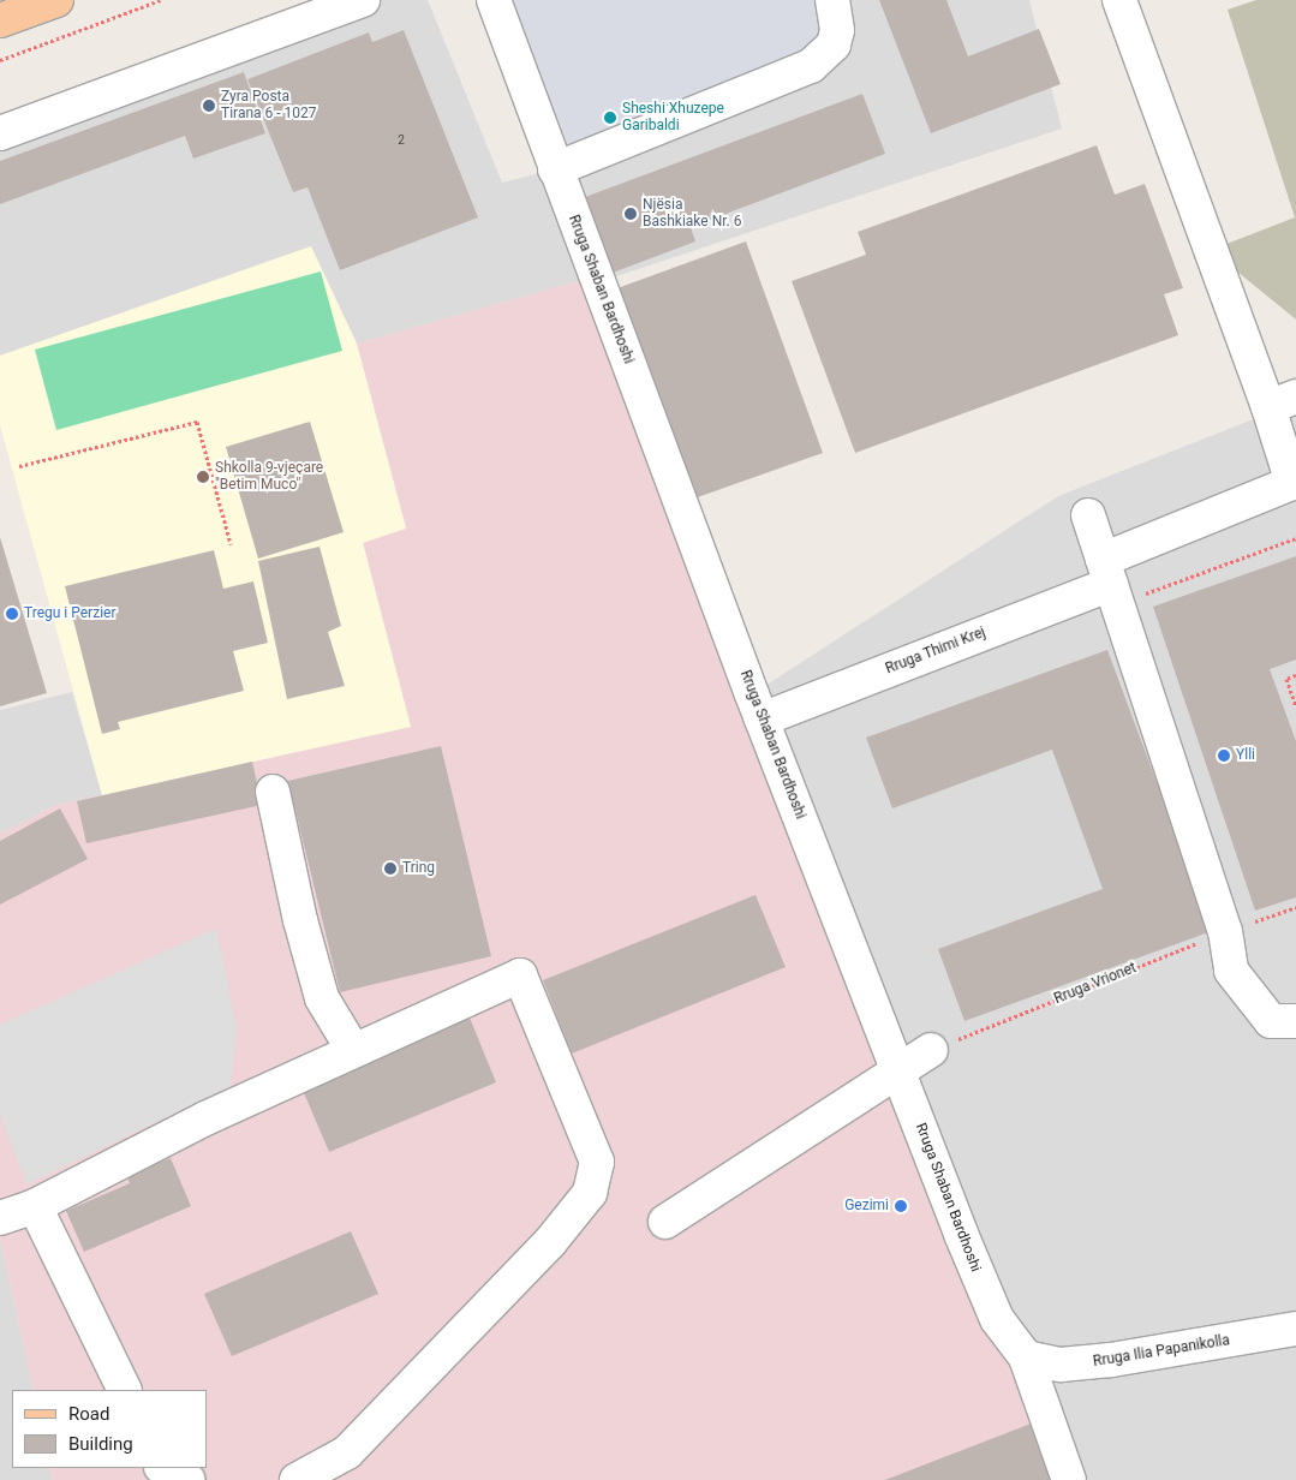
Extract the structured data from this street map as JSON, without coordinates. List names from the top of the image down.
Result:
{
  "streets": {
    "street": ["Rruga Shaban Bardhoshi", "Rruga Thimi Krej", "Rruga Ilia Papanikolla"],
    "path": ["Rruga Vrionet"]
  },
  "crossings": [
    ["Rruga Shaban Bardhoshi", "Rruga Thimi Krej"],
    ["Rruga Shaban Bardhoshi", "Rruga Ilia Papanikolla"]
  ],
  "places": [
    "Zyra Posta Tirana 6 - 1027",
    "Sheshi Xhuzepe Garibaldi",
    "Njësia Bashkiake Nr. 6",
    "Shkolla 9-vjeçare \"Betim Muco\"",
    "Tregu i Perzier",
    "Ylli",
    "Tring",
    "Gezimi"
  ],
  "house_numbers": ["2"],
  "legend": ["Road", "Building"]
}
